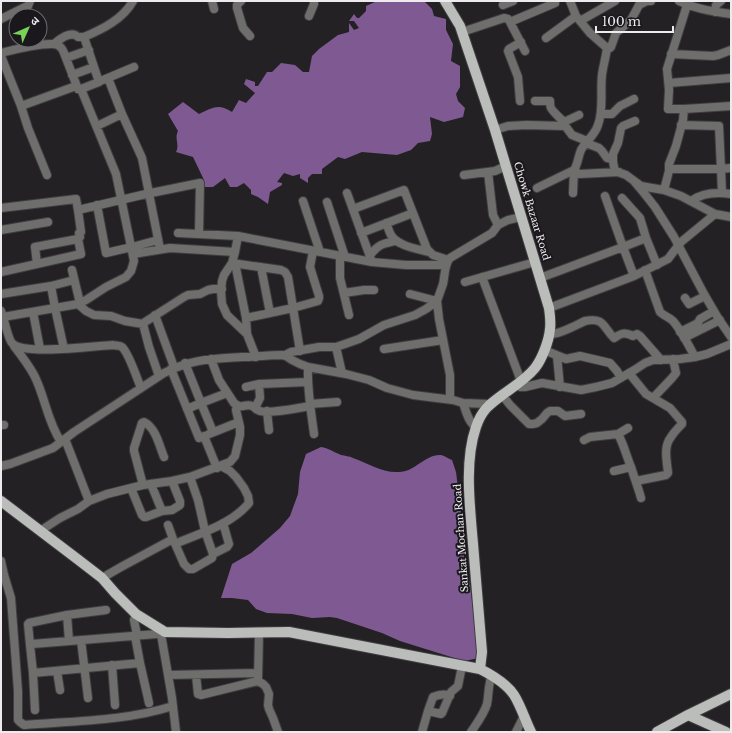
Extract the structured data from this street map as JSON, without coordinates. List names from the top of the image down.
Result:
{
  "streets": {
    "main road": ["Chowk Bazaar Road", "Sankat Mochan Road"]
  },
  "crossings": [
    ["Chowk Bazaar Road", "Sankat Mochan Road"]
  ],
  "scale_bar": "100 m",
  "north": "top right"
}
